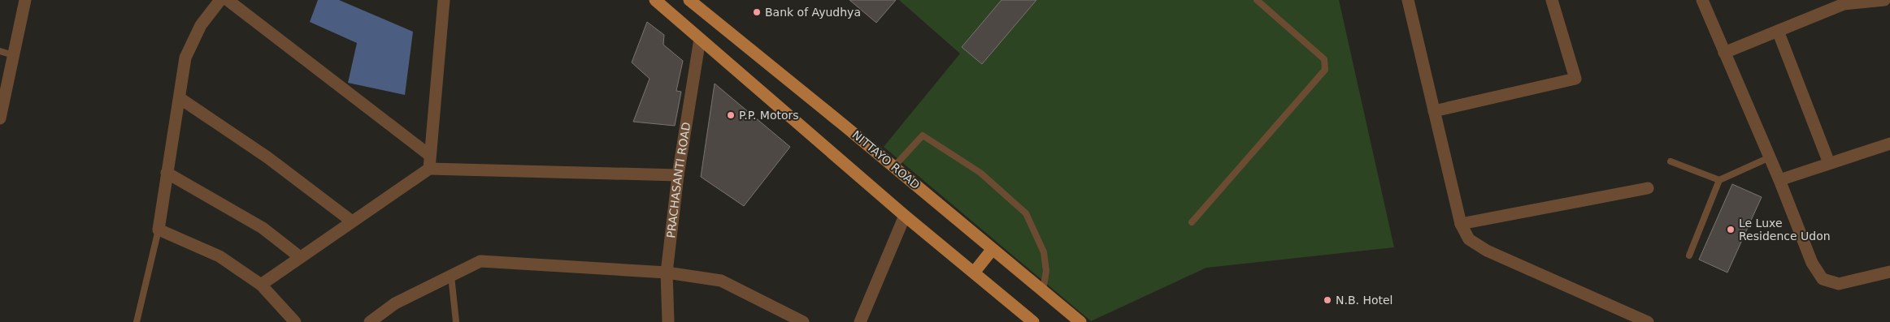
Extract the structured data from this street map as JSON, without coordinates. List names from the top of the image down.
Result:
{
  "streets": {
    "main road": ["NITTAYO ROAD"],
    "street": ["PRACHASANTI ROAD"]
  },
  "places": [
    "Bank of Ayudhya",
    "P.P. Motors",
    "Le Luxe Residence Udon",
    "N.B. Hotel"
  ]
}
